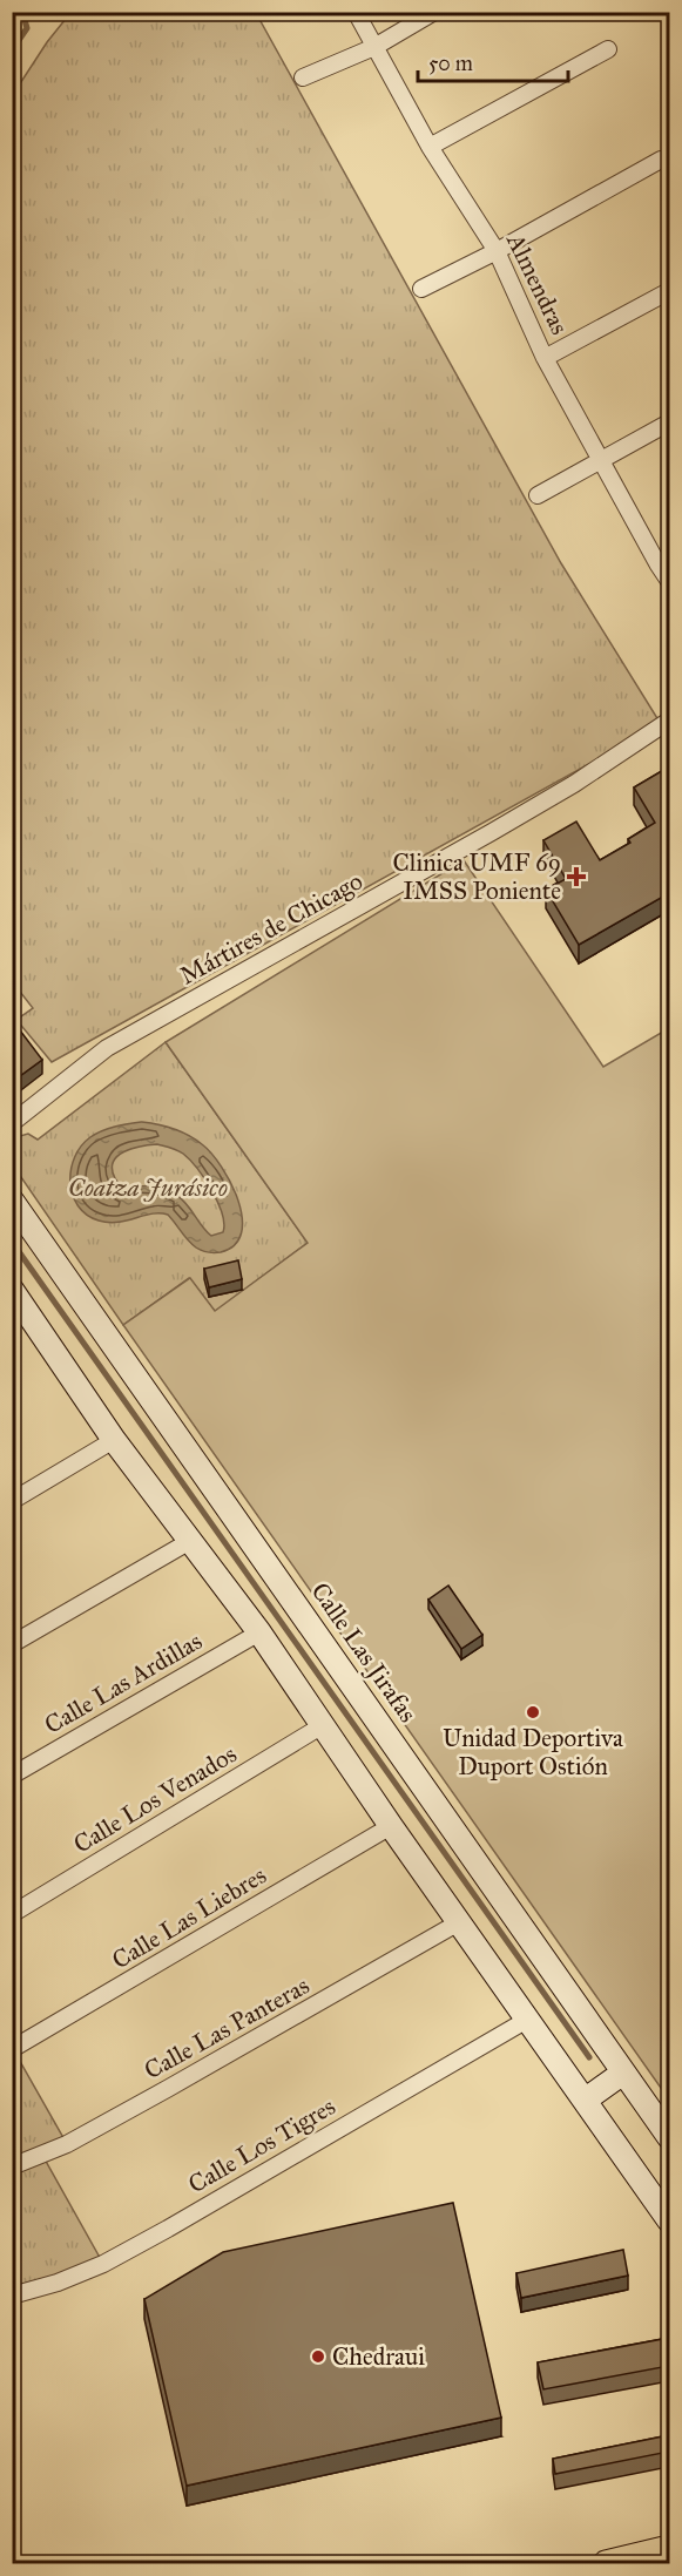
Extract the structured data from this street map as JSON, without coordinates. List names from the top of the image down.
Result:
{
  "streets": {
    "main road": ["Calle Las Jirafas"],
    "street": [
      "Almendras",
      "Mártires de Chicago",
      "Calle Las Ardillas",
      "Calle Los Venados",
      "Calle Las Liebres",
      "Calle Las Panteras",
      "Calle Los Tigres"
    ]
  },
  "parks": ["Coatza Jurásico"],
  "places": {
    "health": ["Clinica UMF 69 IMSS Poniente"],
    "other": ["Unidad Deportiva Duport Ostión", "Chedraui"]
  },
  "scale_bar": "50 m"
}
